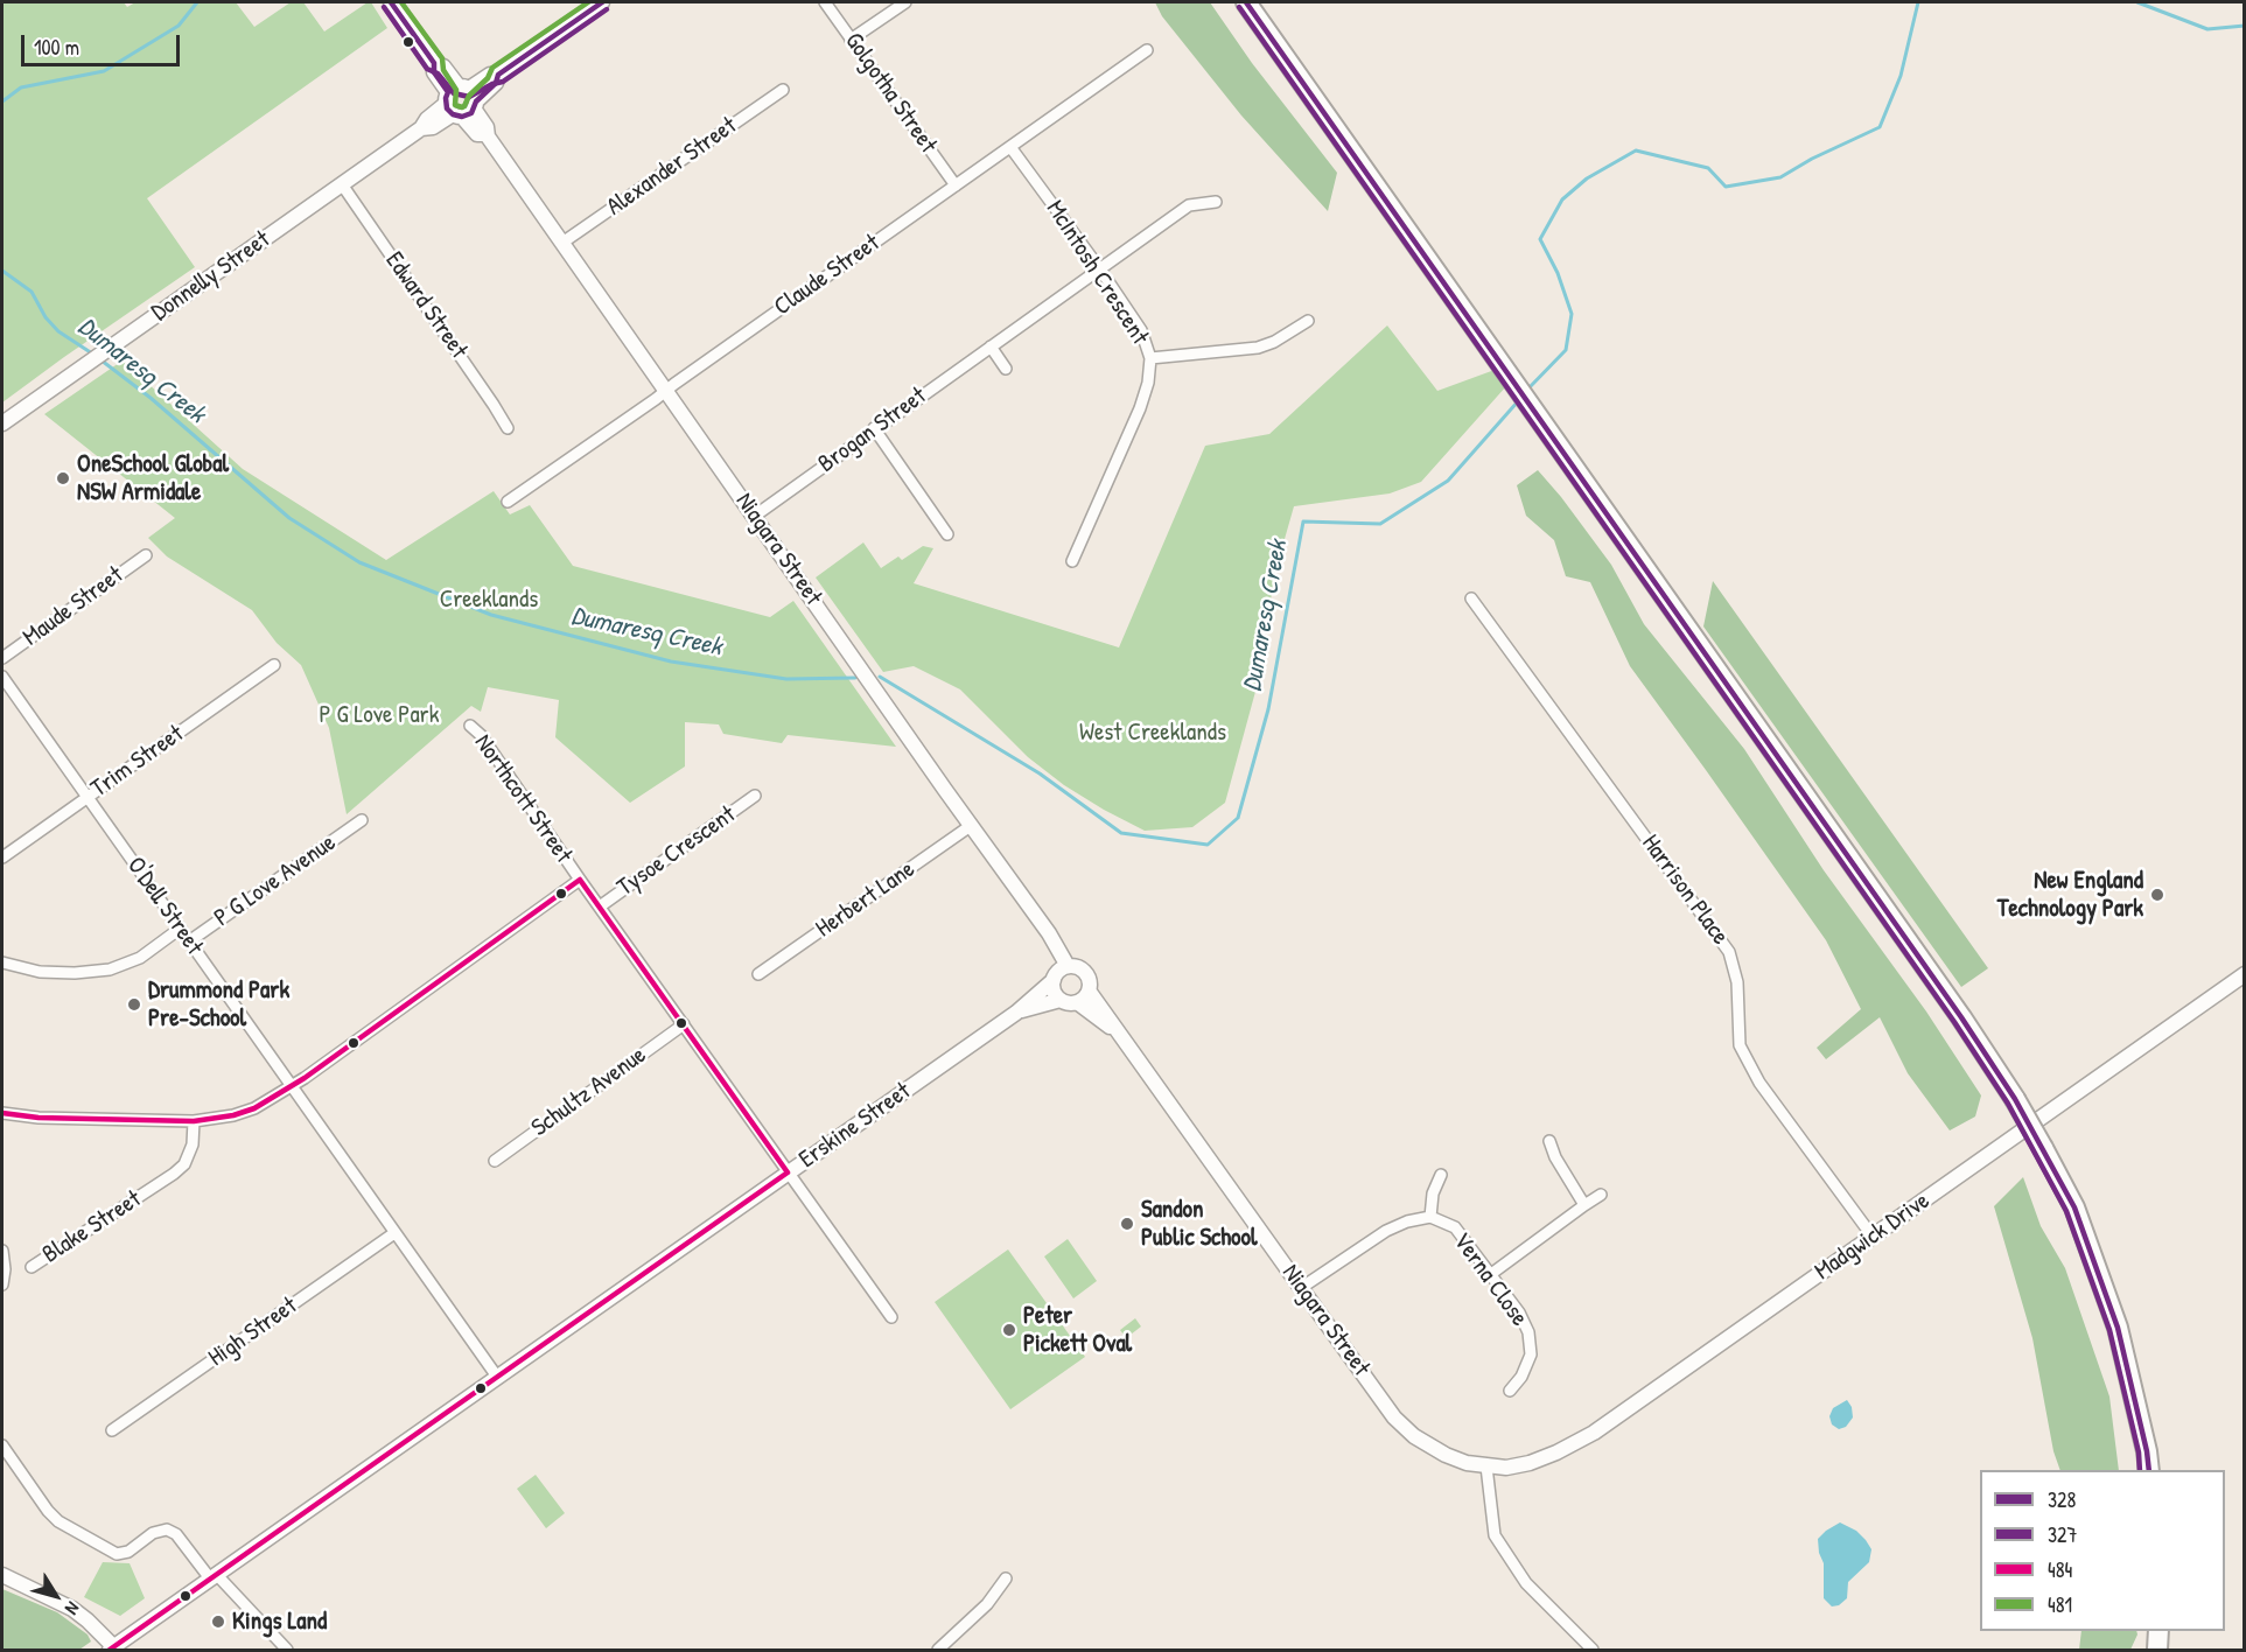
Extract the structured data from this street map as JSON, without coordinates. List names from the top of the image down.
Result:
{
  "streets": {
    "street": [
      "Golgotha Street",
      "Alexander Street",
      "McIntosh Crescent",
      "Claude Street",
      "Donnelly Street",
      "Edward Street",
      "Brogan Street",
      "Niagara Street",
      "Maude Street",
      "Trim Street",
      "Northcott Street",
      "Tysoe Crescent",
      "P G Love Avenue",
      "Harrison Place",
      "Herbert Lane",
      "O'Dell Street",
      "Schultz Avenue",
      "Erskine Street",
      "Blake Street",
      "Madgwick Drive",
      "Verna Close",
      "High Street"
    ]
  },
  "crossings": [
    ["Golgotha Street", "Claude Street"],
    ["Alexander Street", "Niagara Street"],
    ["McIntosh Crescent", "Claude Street"],
    ["McIntosh Crescent", "Brogan Street"],
    ["Claude Street", "Niagara Street"],
    ["Donnelly Street", "Edward Street"],
    ["Donnelly Street", "Niagara Street"],
    ["Brogan Street", "Niagara Street"],
    ["Niagara Street", "Herbert Lane"],
    ["Niagara Street", "Erskine Street"],
    ["Niagara Street", "Madgwick Drive"],
    ["Niagara Street", "Verna Close"],
    ["Trim Street", "O'Dell Street"],
    ["Northcott Street", "Tysoe Crescent"],
    ["Northcott Street", "Schultz Avenue"],
    ["Northcott Street", "Erskine Street"],
    ["P G Love Avenue", "O'Dell Street"],
    ["Harrison Place", "Madgwick Drive"],
    ["O'Dell Street", "Erskine Street"],
    ["O'Dell Street", "High Street"]
  ],
  "water": ["Dumaresq Creek"],
  "parks": ["Creeklands", "P G Love Park", "West Creeklands"],
  "places": [
    "OneSchool Global NSW Armidale",
    "New England Technology Park",
    "Drummond Park Pre-School",
    "Sandon Public School",
    "Peter Pickett Oval",
    "Kings Land"
  ],
  "lines": [
    "transit line 328",
    "transit line 481",
    "transit line 327",
    "transit line 484"
  ],
  "legend": [
    "328",
    "327",
    "484",
    "481"
  ],
  "scale_bar": "100 m",
  "north": "bottom right"
}
